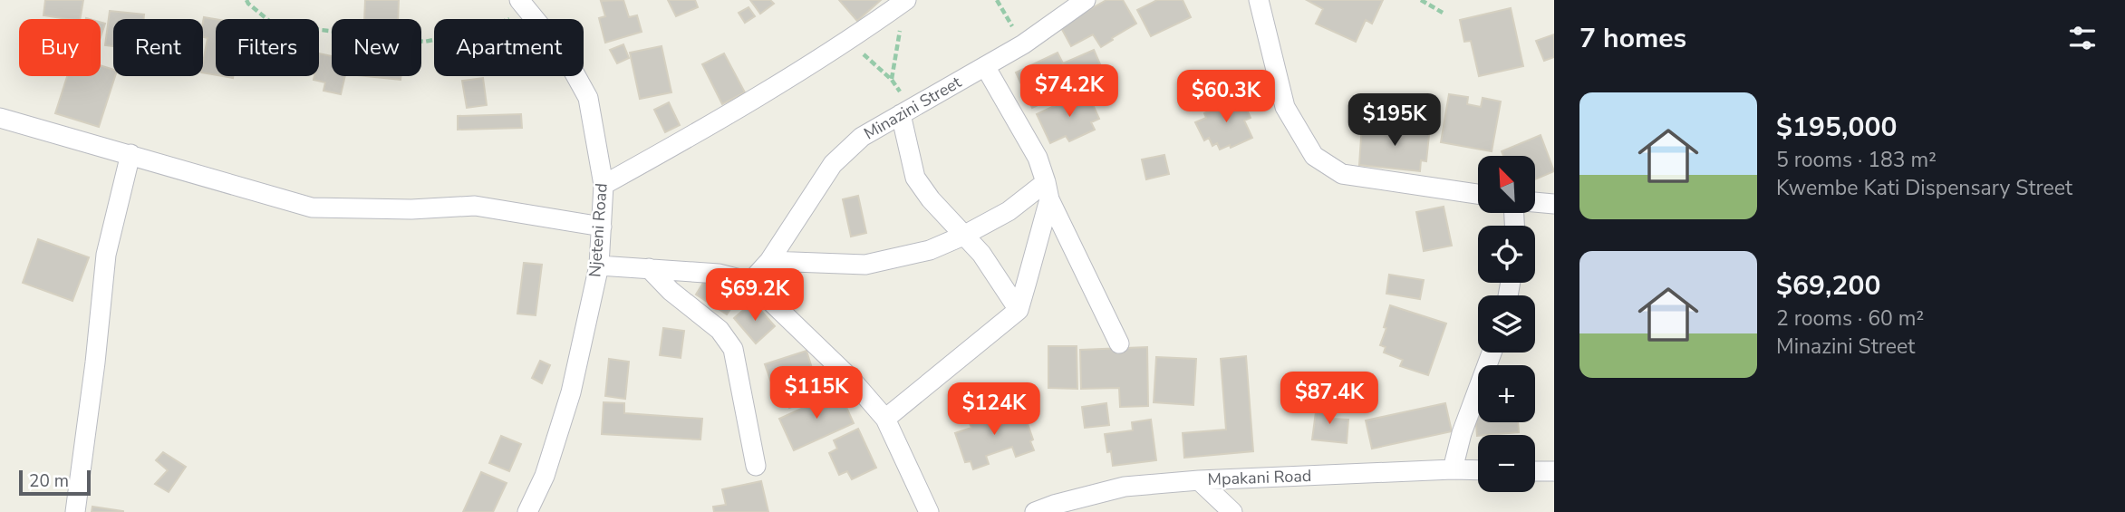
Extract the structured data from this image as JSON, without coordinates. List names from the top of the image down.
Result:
{
  "streets": {
    "street": ["Minazini Street", "Njeteni Road", "Mpakani Road"]
  },
  "scale_bar": "20 m",
  "north": "top left",
  "page": {
    "heading": "7 homes",
    "chip": [
      "Buy",
      "Rent",
      "Filters",
      "New",
      "Apartment"
    ],
    "price": [
      "$74.2K",
      "$60.3K",
      "$195K",
      "$69.2K",
      "$115K",
      "$87.4K",
      "$124K"
    ],
    "list": [
      {
        "name": "$195,000",
        "note": "5 rooms · 183 m² · Kwembe Kati Dispensary Street"
      },
      {
        "name": "$69,200",
        "note": "2 rooms · 60 m² · Minazini Street"
      }
    ],
    "map_buttons": ["+", "−"],
    "scale": "20 m"
  }
}
